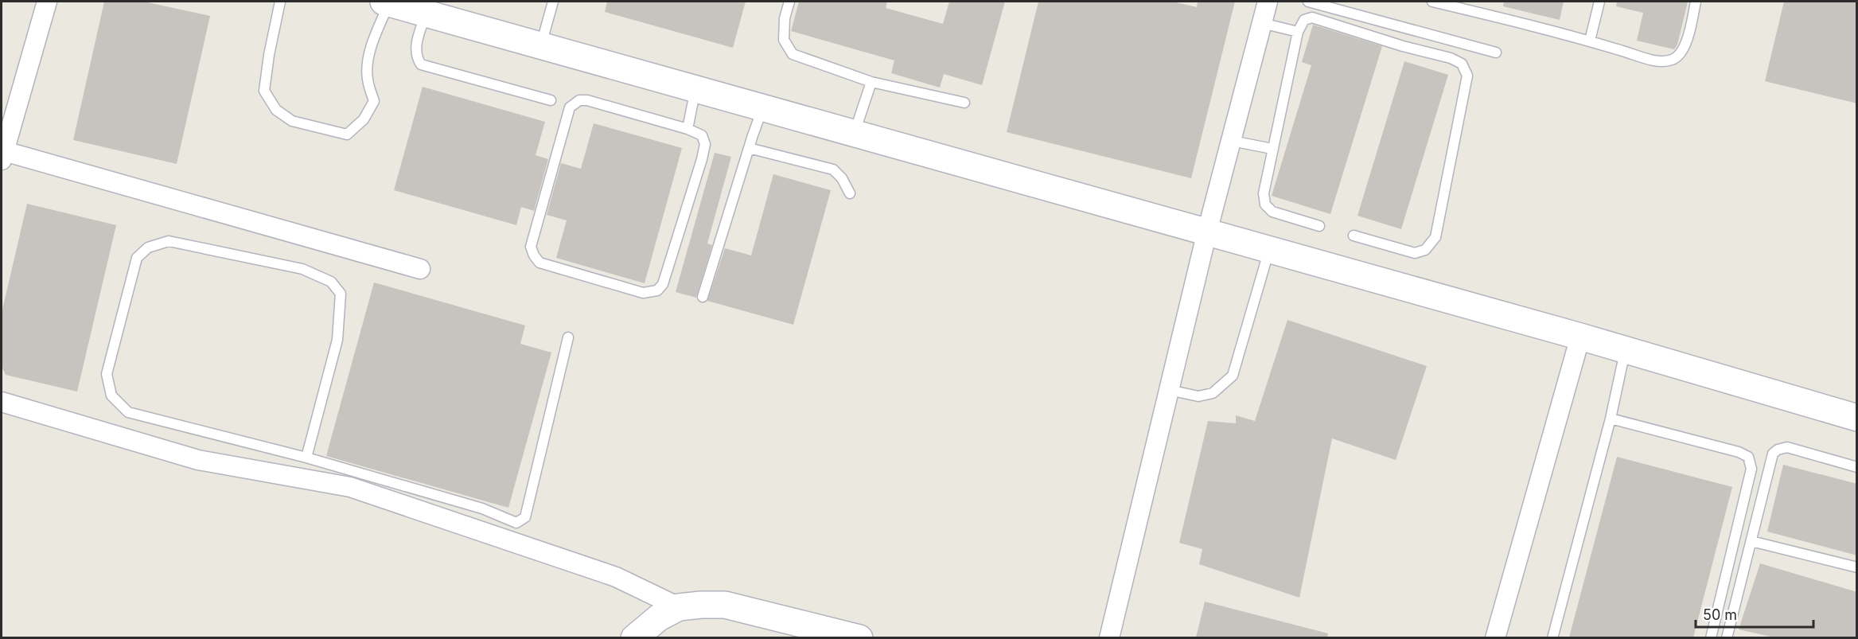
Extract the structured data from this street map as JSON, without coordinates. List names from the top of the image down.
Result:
{
  "scale_bar": "50 m"
}
